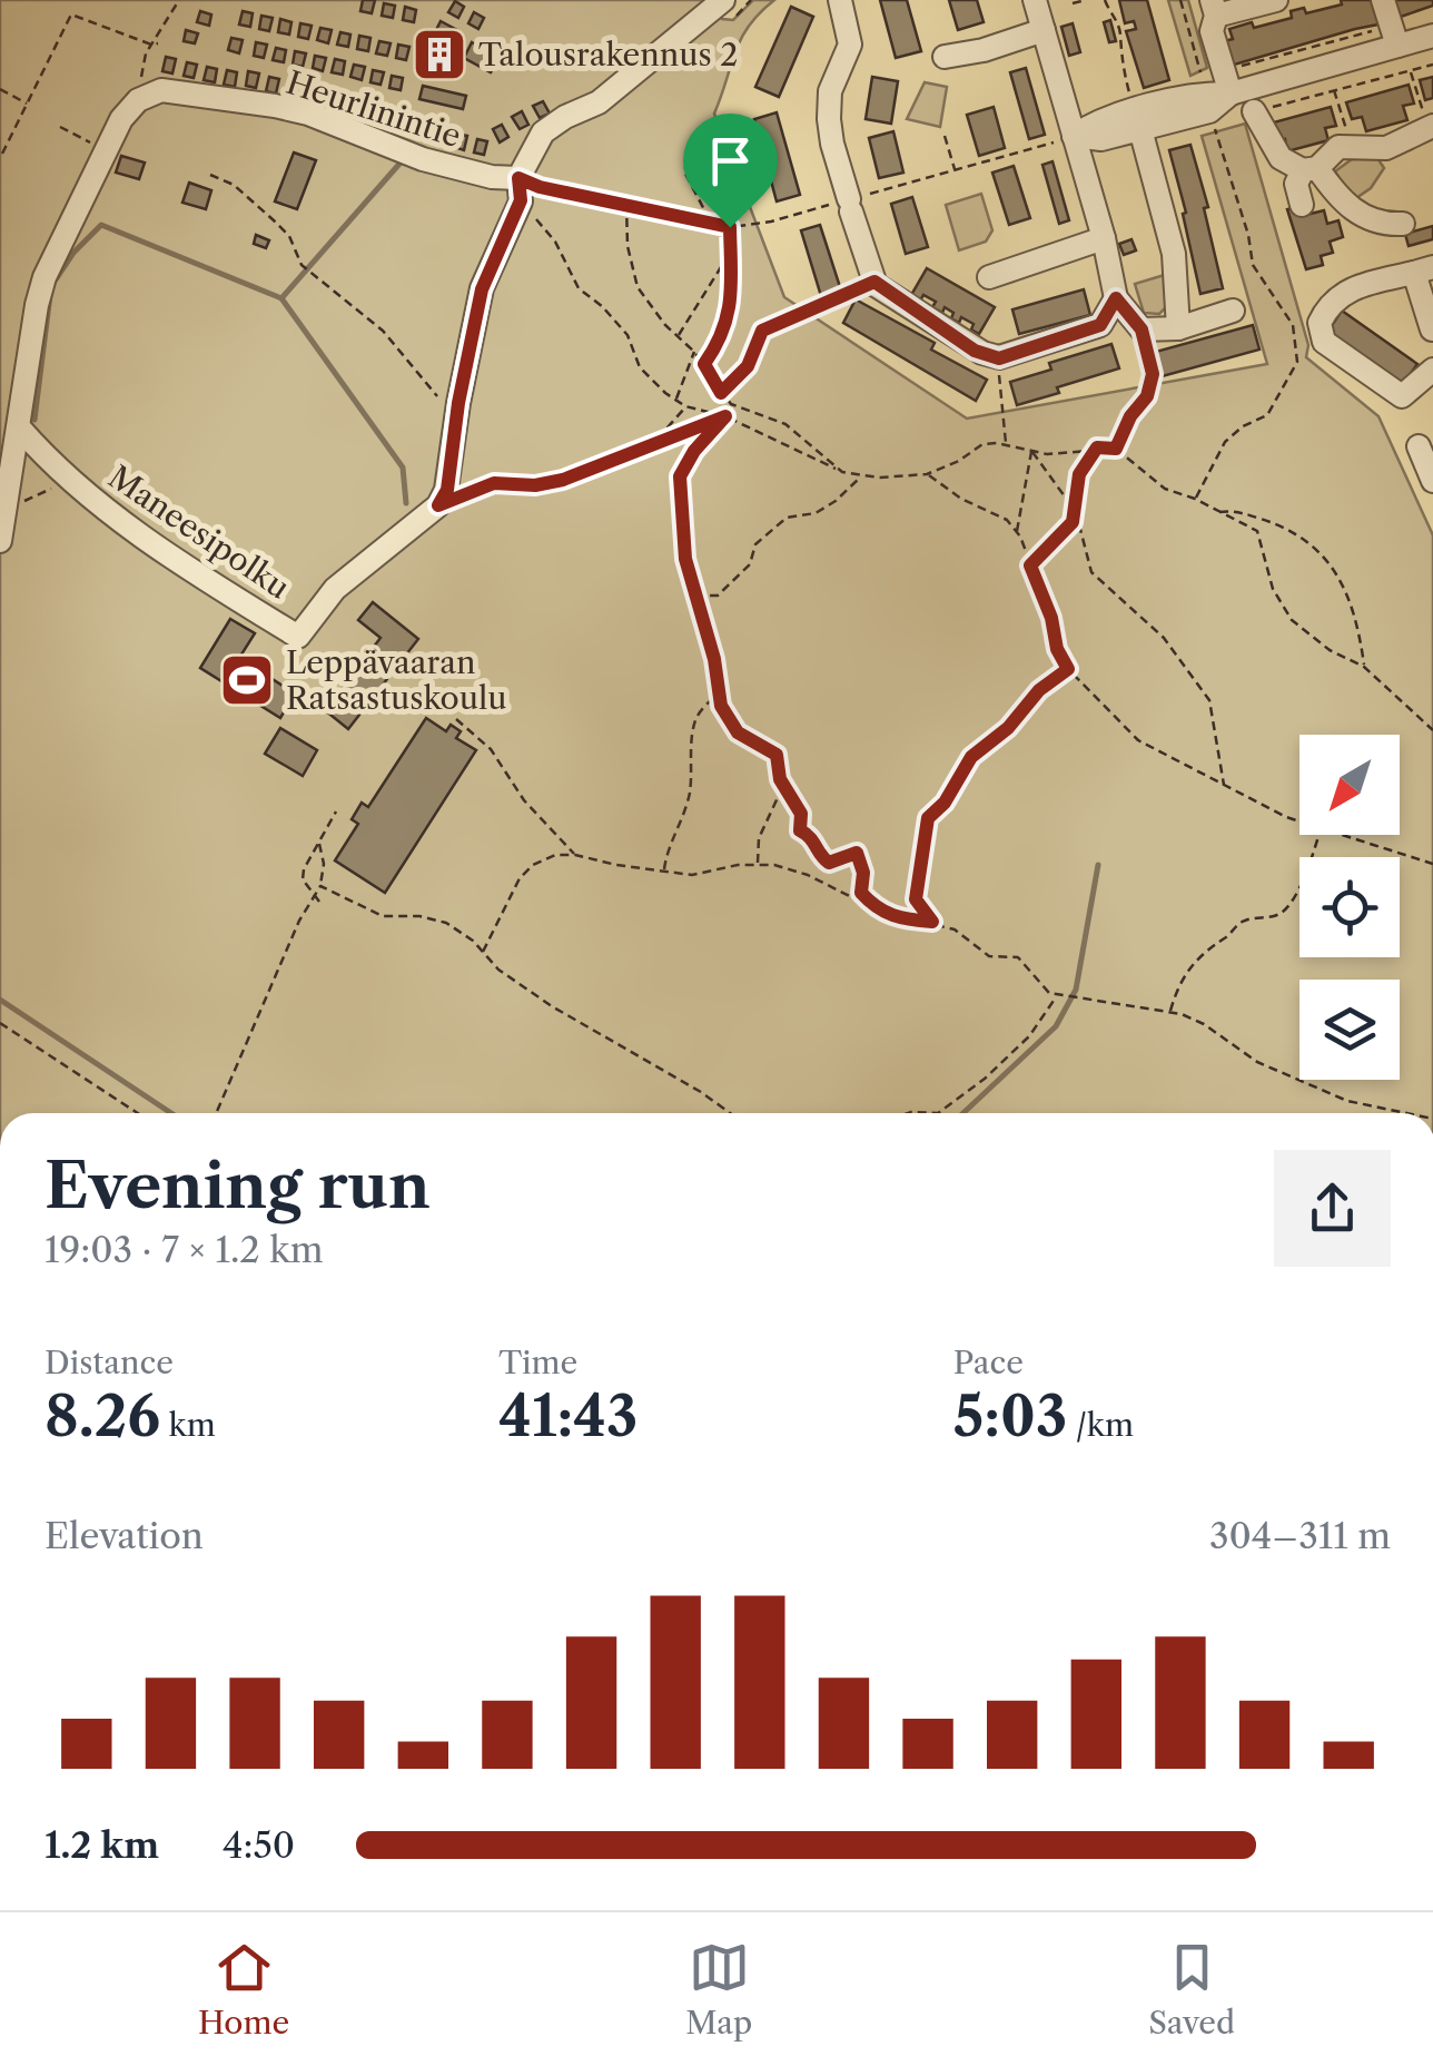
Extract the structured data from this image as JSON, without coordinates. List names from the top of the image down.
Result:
{
  "streets": {
    "street": ["Heurlinintie", "Maneesipolku"]
  },
  "places": {
    "building": ["Talousrakennus 2"],
    "sports": ["Leppävaaran Ratsastuskoulu"]
  },
  "north": "bottom left",
  "page": {
    "heading": ["Evening run", "19:03 · 7 × 1.2 km"],
    "stats": [
      ["Distance", "8.26 km"],
      ["Time", "41:43"],
      ["Pace", "5:03 /km"]
    ],
    "chart": ["Elevation", "304–311 m"],
    "list": [
      {
        "name": "1.2 km",
        "note": "4:50"
      }
    ],
    "tabs": ["Home", "Map", "Saved"]
  }
}
